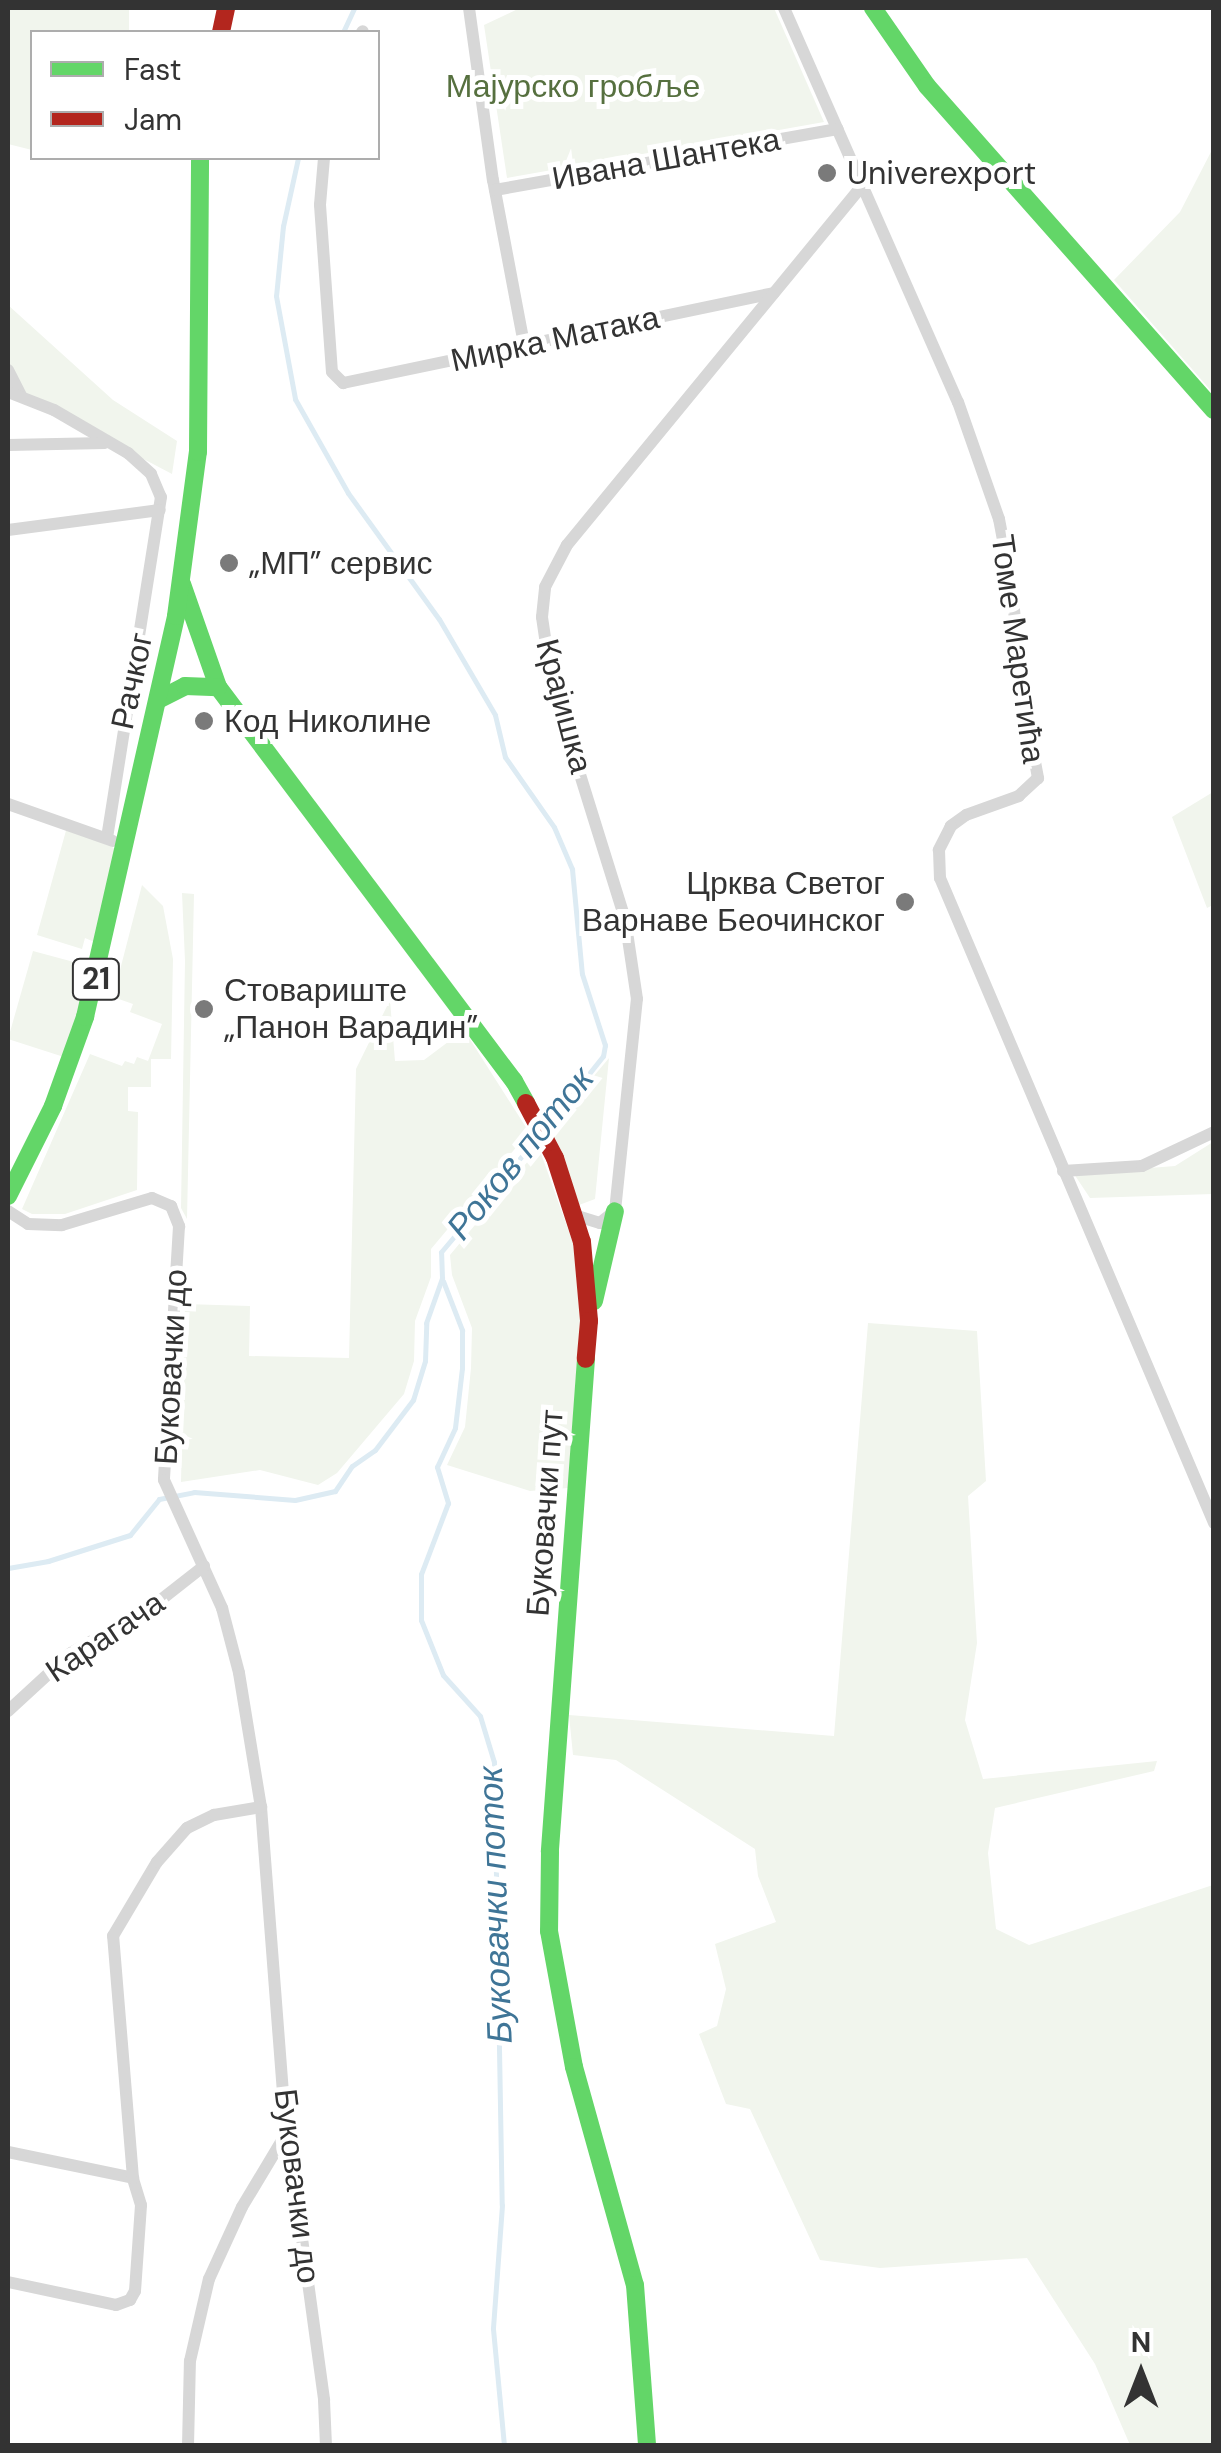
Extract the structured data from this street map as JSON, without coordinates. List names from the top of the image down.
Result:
{
  "streets": {
    "street": [
      "Ивана Шантека",
      "Мирка Матака",
      "Томе Маретића",
      "Рачког",
      "Крајишка",
      "21",
      "Буковачки до",
      "Буковачки пут",
      "Карагача"
    ]
  },
  "crossings": [
    ["Ивана Шантека", "Томе Маретића"],
    ["Мирка Матака", "Крајишка"],
    ["Томе Маретића", "Крајишка"],
    ["Рачког", "Буковачки пут"],
    ["Буковачки до", "Карагача"]
  ],
  "water": ["Роков поток", "Буковачки поток"],
  "parks": ["Мајурско гробље"],
  "places": [
    "Univerexport",
    "„МП” сервис",
    "Код Николине",
    "Црква Светог Варнаве Беочинског",
    "Стовариште „Панон Варадин”"
  ],
  "legend": ["Fast", "Jam"],
  "north": "top"
}
